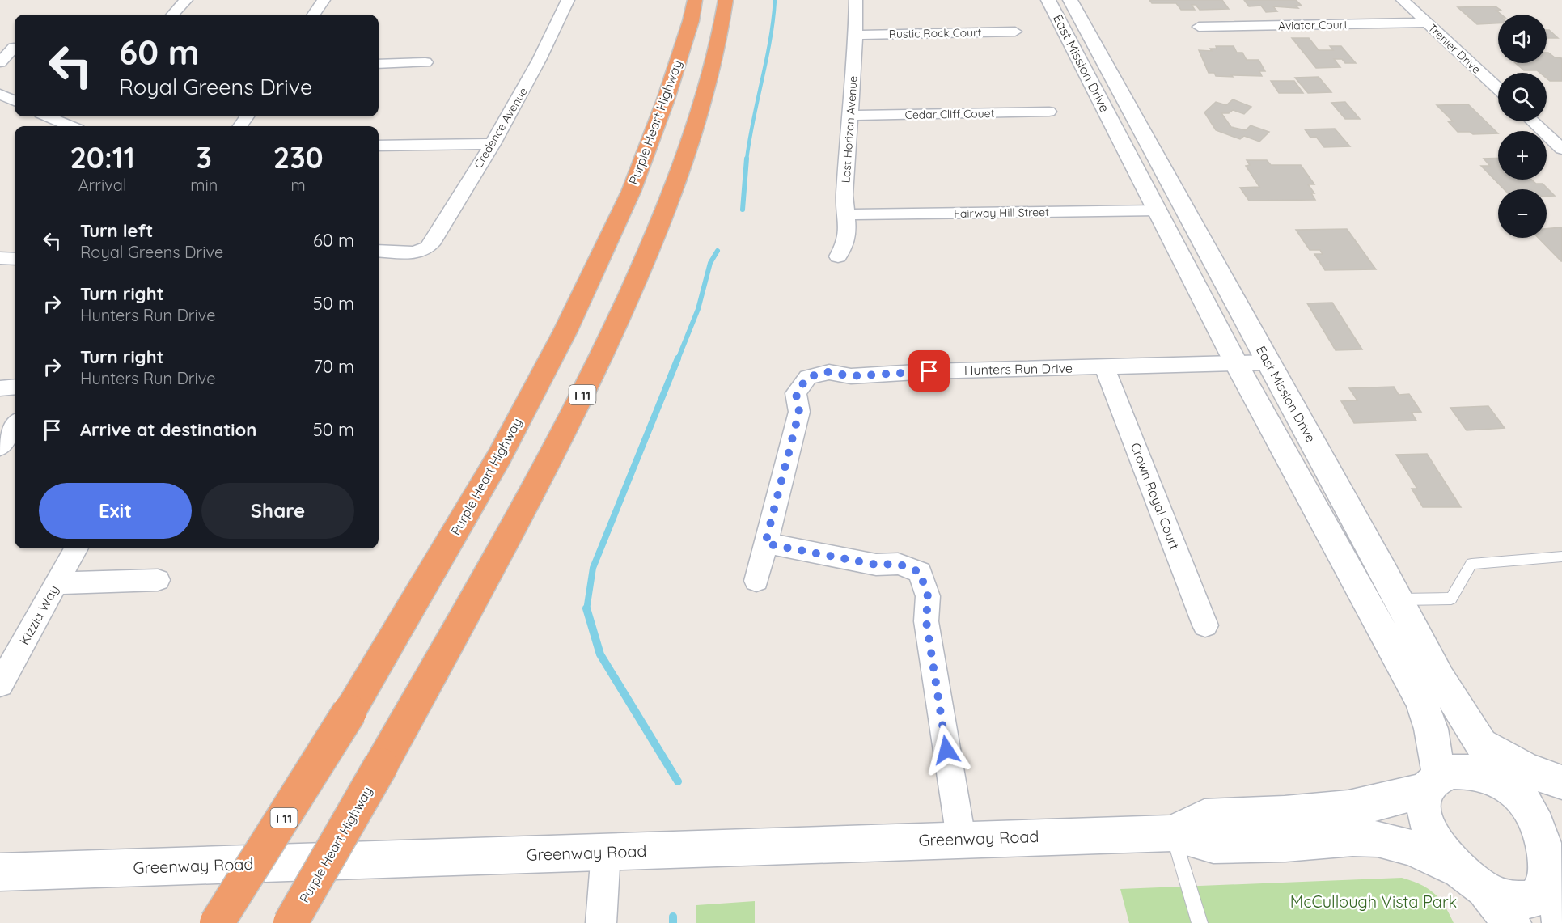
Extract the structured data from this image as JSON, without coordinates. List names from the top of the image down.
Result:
{
  "streets": {
    "highway": ["Purple Heart Highway", "I 11"],
    "street": [
      "Aviator Court",
      "Rustic Rock Court",
      "Trenier Drive",
      "East Mission Drive",
      "Cedar Cliff Couet",
      "Credence Avenue",
      "Lost Horizon Avenue",
      "Fairway Hill Street",
      "Hunters Run Drive",
      "Crown Royal Court",
      "Kizzia Way",
      "Greenway Road"
    ]
  },
  "crossings": [
    ["Aviator Court", "Trenier Drive"],
    ["Rustic Rock Court", "Lost Horizon Avenue"],
    ["East Mission Drive", "Fairway Hill Street"],
    ["East Mission Drive", "Hunters Run Drive"],
    ["East Mission Drive", "Greenway Road"],
    ["Cedar Cliff Couet", "Lost Horizon Avenue"],
    ["Lost Horizon Avenue", "Fairway Hill Street"],
    ["Hunters Run Drive", "Crown Royal Court"]
  ],
  "parks": ["McCullough Vista Park"],
  "page": {
    "map_buttons": ["+", "−"],
    "turn": ["60 m", "Royal Greens Drive"],
    "eta": [
      "20:11",
      "Arrival",
      "3",
      "min",
      "230",
      "m"
    ],
    "list": [
      {
        "name": "Turn left",
        "note": "Royal Greens Drive",
        "value": "60 m"
      },
      {
        "name": "Turn right",
        "note": "Hunters Run Drive",
        "value": "50 m"
      },
      {
        "name": "Turn right",
        "note": "Hunters Run Drive",
        "value": "70 m"
      },
      {
        "name": "Arrive at destination",
        "value": "50 m"
      }
    ],
    "buttons": ["Exit", "Share"]
  }
}
